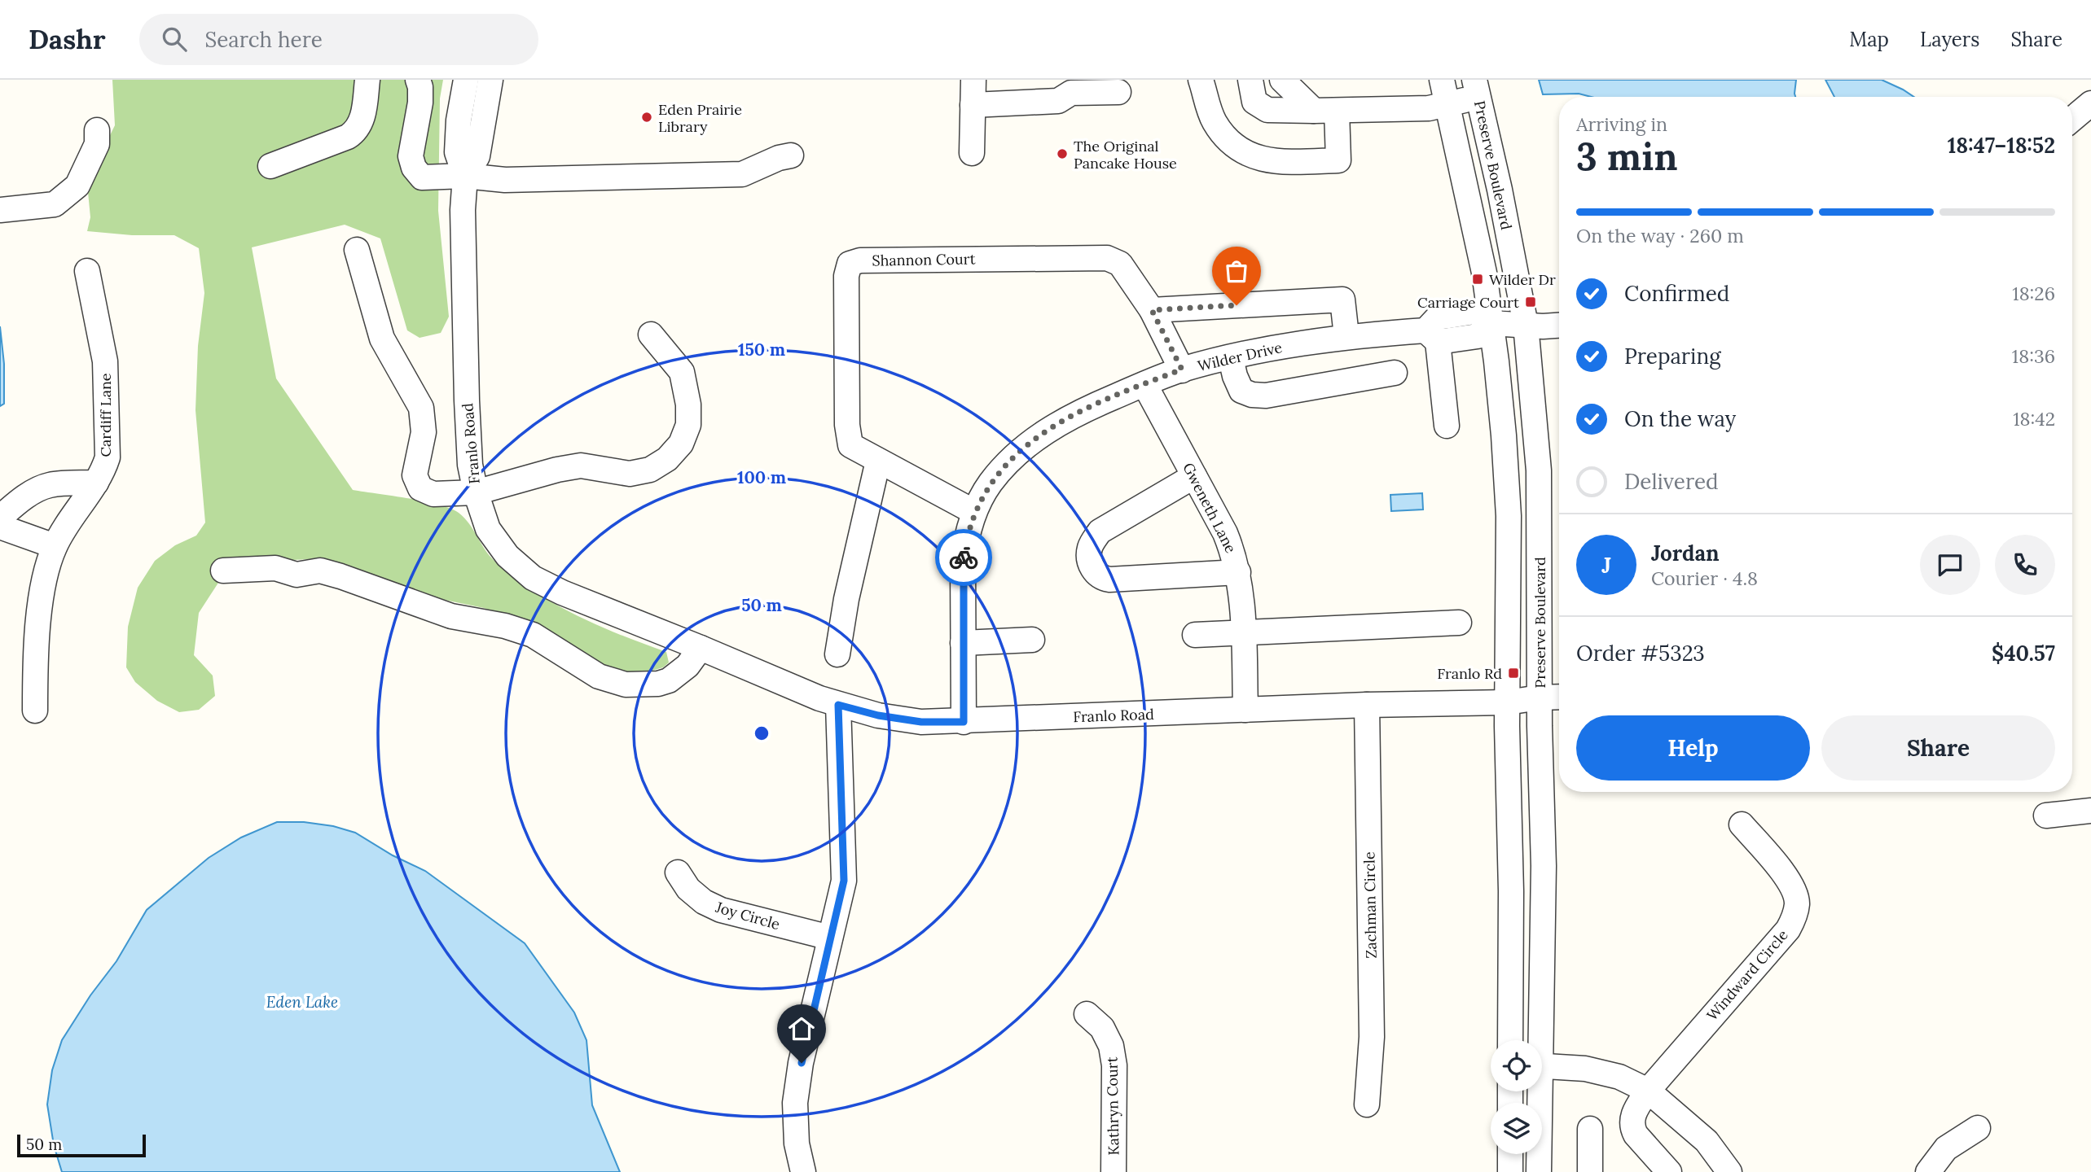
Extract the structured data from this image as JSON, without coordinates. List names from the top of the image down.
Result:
{
  "streets": {
    "street": [
      "Preserve Boulevard",
      "Shannon Court",
      "Wilder Drive",
      "Cardiff Lane",
      "Franlo Road",
      "Gweneth Lane",
      "Zachman Circle",
      "Joy Circle",
      "Windward Circle",
      "Kathryn Court"
    ]
  },
  "crossings": [
    ["Preserve Boulevard", "Franlo Road"],
    ["Shannon Court", "Wilder Drive"],
    ["Wilder Drive", "Franlo Road"],
    ["Wilder Drive", "Gweneth Lane"],
    ["Franlo Road", "Gweneth Lane"],
    ["Franlo Road", "Zachman Circle"]
  ],
  "water": ["Eden Lake"],
  "places": {
    "other": ["Eden Prairie Library", "The Original Pancake House"],
    "transit": ["Wilder Dr", "Carriage Court", "Franlo Rd"]
  },
  "scale_bar": "50 m",
  "page": {
    "header": "Dashr",
    "search": "Search here",
    "nav": ["Map", "Layers", "Share"],
    "heading": ["3 min", "Arriving in", "18:47–18:52"],
    "panel": [
      "Jordan",
      "Courier · 4.8",
      "Order #5323",
      "$40.57"
    ],
    "bar": "On the way · 260 m",
    "list": [
      ["Confirmed", "18:26"],
      ["Preparing", "18:36"],
      ["On the way", "18:42"],
      "Delivered"
    ],
    "round": "J",
    "buttons": ["Help", "Share"],
    "scale": "50 m"
  },
  "rings": ["150 m", "100 m", "50 m"]
}
